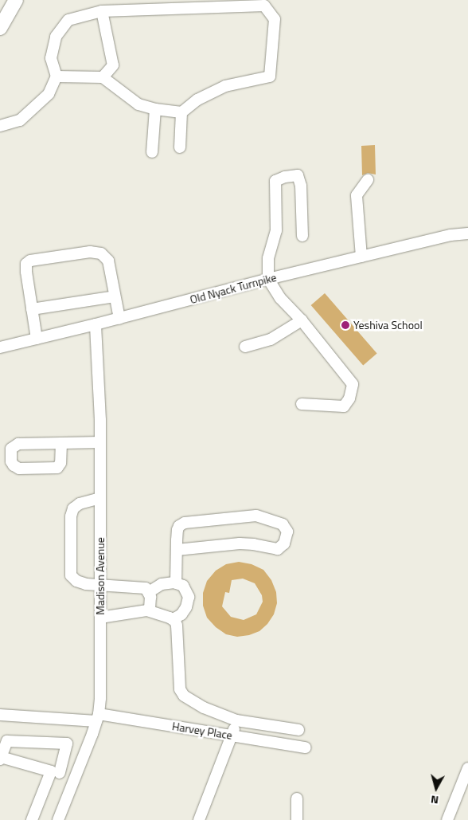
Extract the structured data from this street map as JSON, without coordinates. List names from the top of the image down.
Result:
{
  "streets": {
    "street": ["Old Nyack Turnpike", "Madison Avenue", "Harvey Place"]
  },
  "crossings": [
    ["Old Nyack Turnpike", "Madison Avenue"],
    ["Madison Avenue", "Harvey Place"]
  ],
  "places": ["Yeshiva School"],
  "north": "bottom"
}
